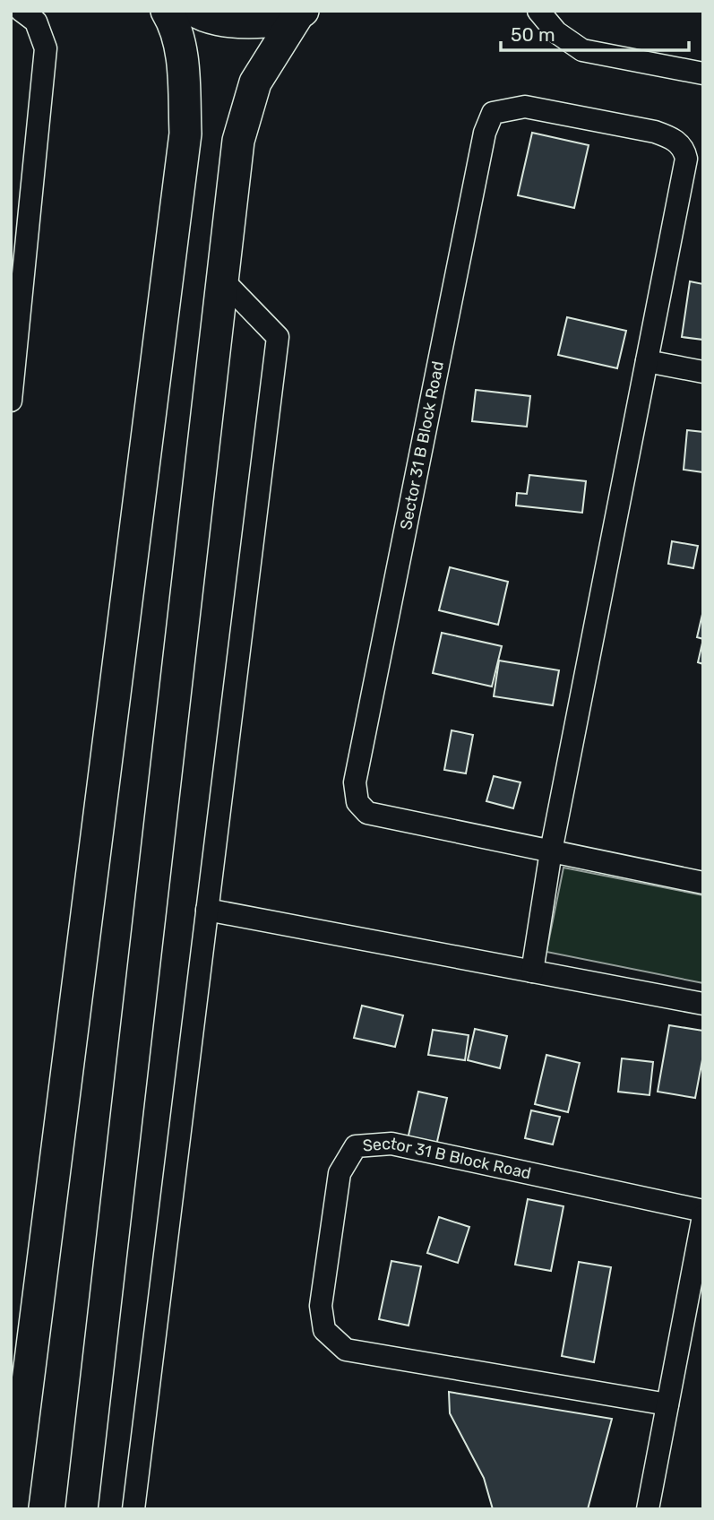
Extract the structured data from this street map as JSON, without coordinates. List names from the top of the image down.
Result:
{
  "streets": {
    "street": ["Sector 31 B Block Road"]
  },
  "scale_bar": "50 m"
}
